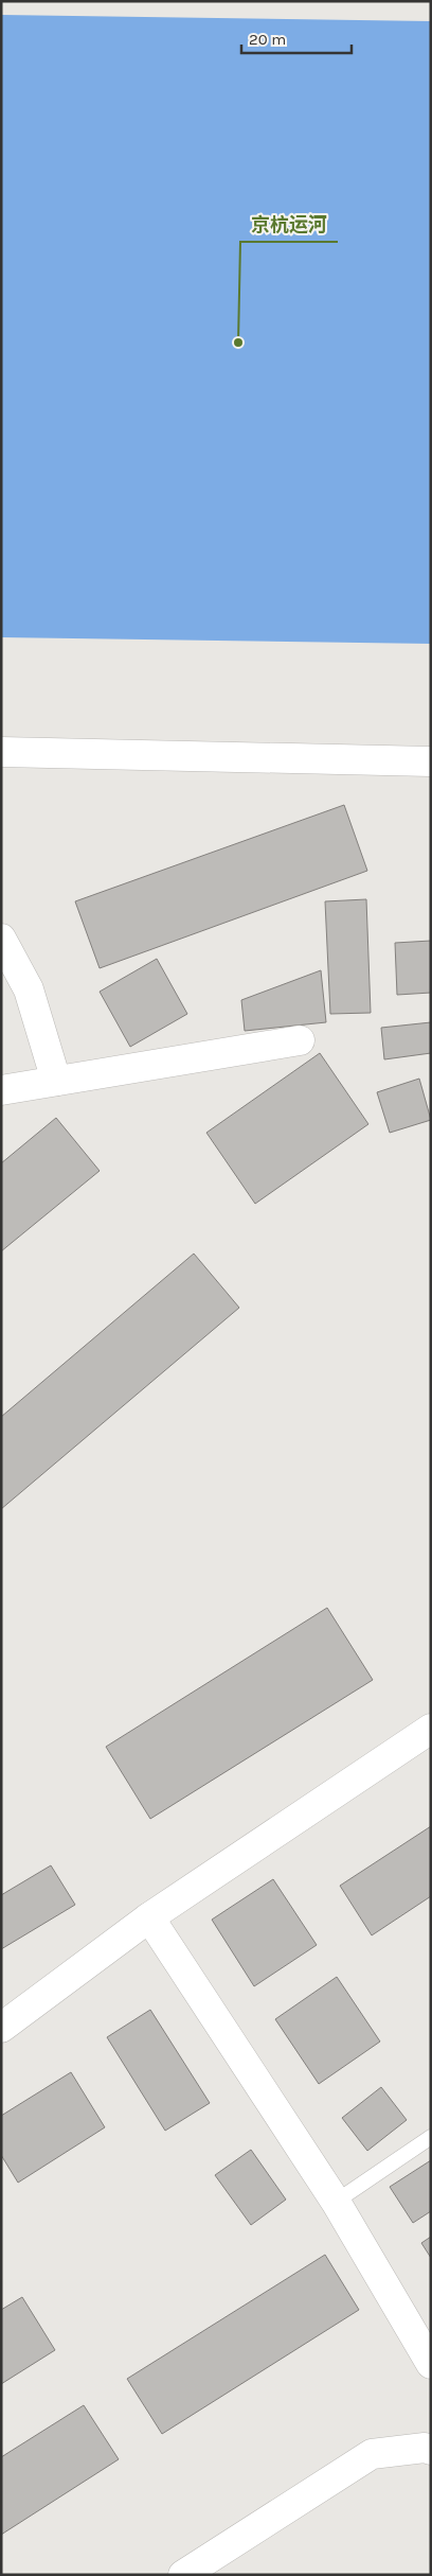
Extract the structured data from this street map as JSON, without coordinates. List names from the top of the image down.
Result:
{
  "places": ["京杭运河"],
  "scale_bar": "20 m"
}
